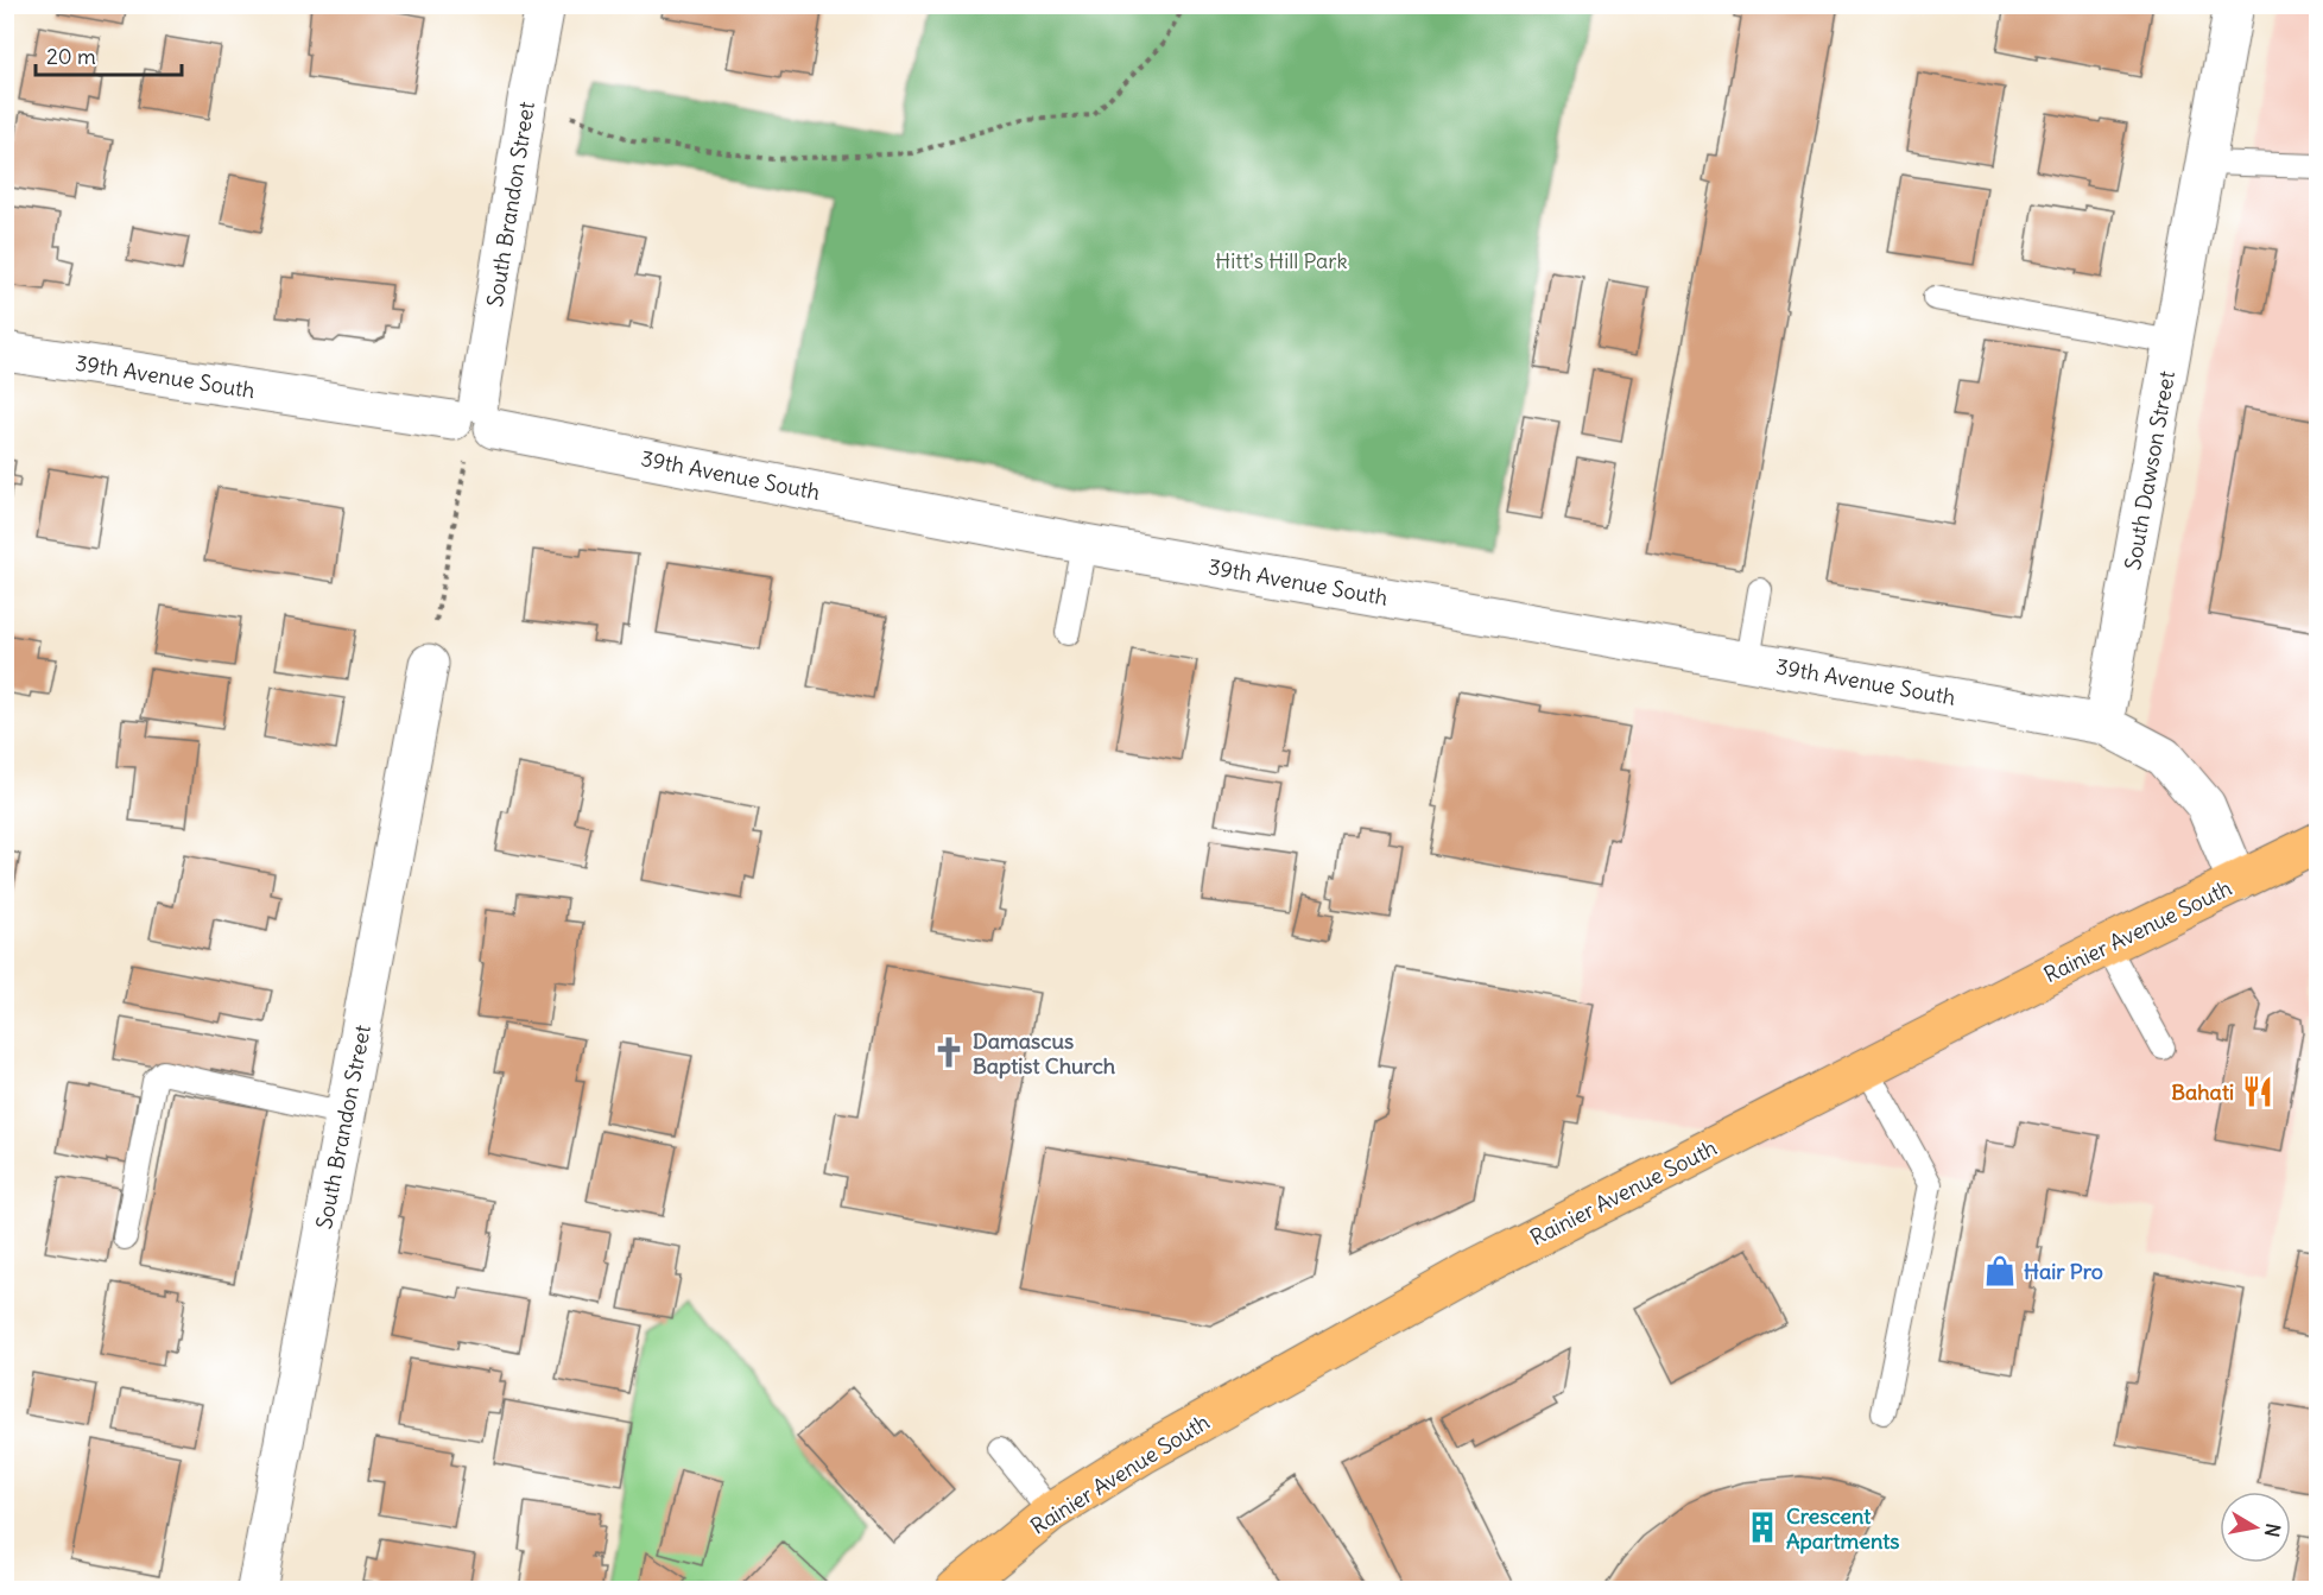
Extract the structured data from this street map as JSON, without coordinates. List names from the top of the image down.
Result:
{
  "streets": {
    "main road": ["Rainier Avenue South"],
    "street": ["South Brandon Street", "39th Avenue South", "South Dawson Street"]
  },
  "crossings": [
    ["South Brandon Street", "39th Avenue South"],
    ["39th Avenue South", "South Dawson Street"]
  ],
  "parks": ["Hitt's Hill Park"],
  "places": {
    "church": ["Damascus Baptist Church"],
    "restaurant": ["Bahati"],
    "shop": ["Hair Pro"],
    "building": ["Crescent Apartments"]
  },
  "scale_bar": "20 m",
  "north": "right"
}
